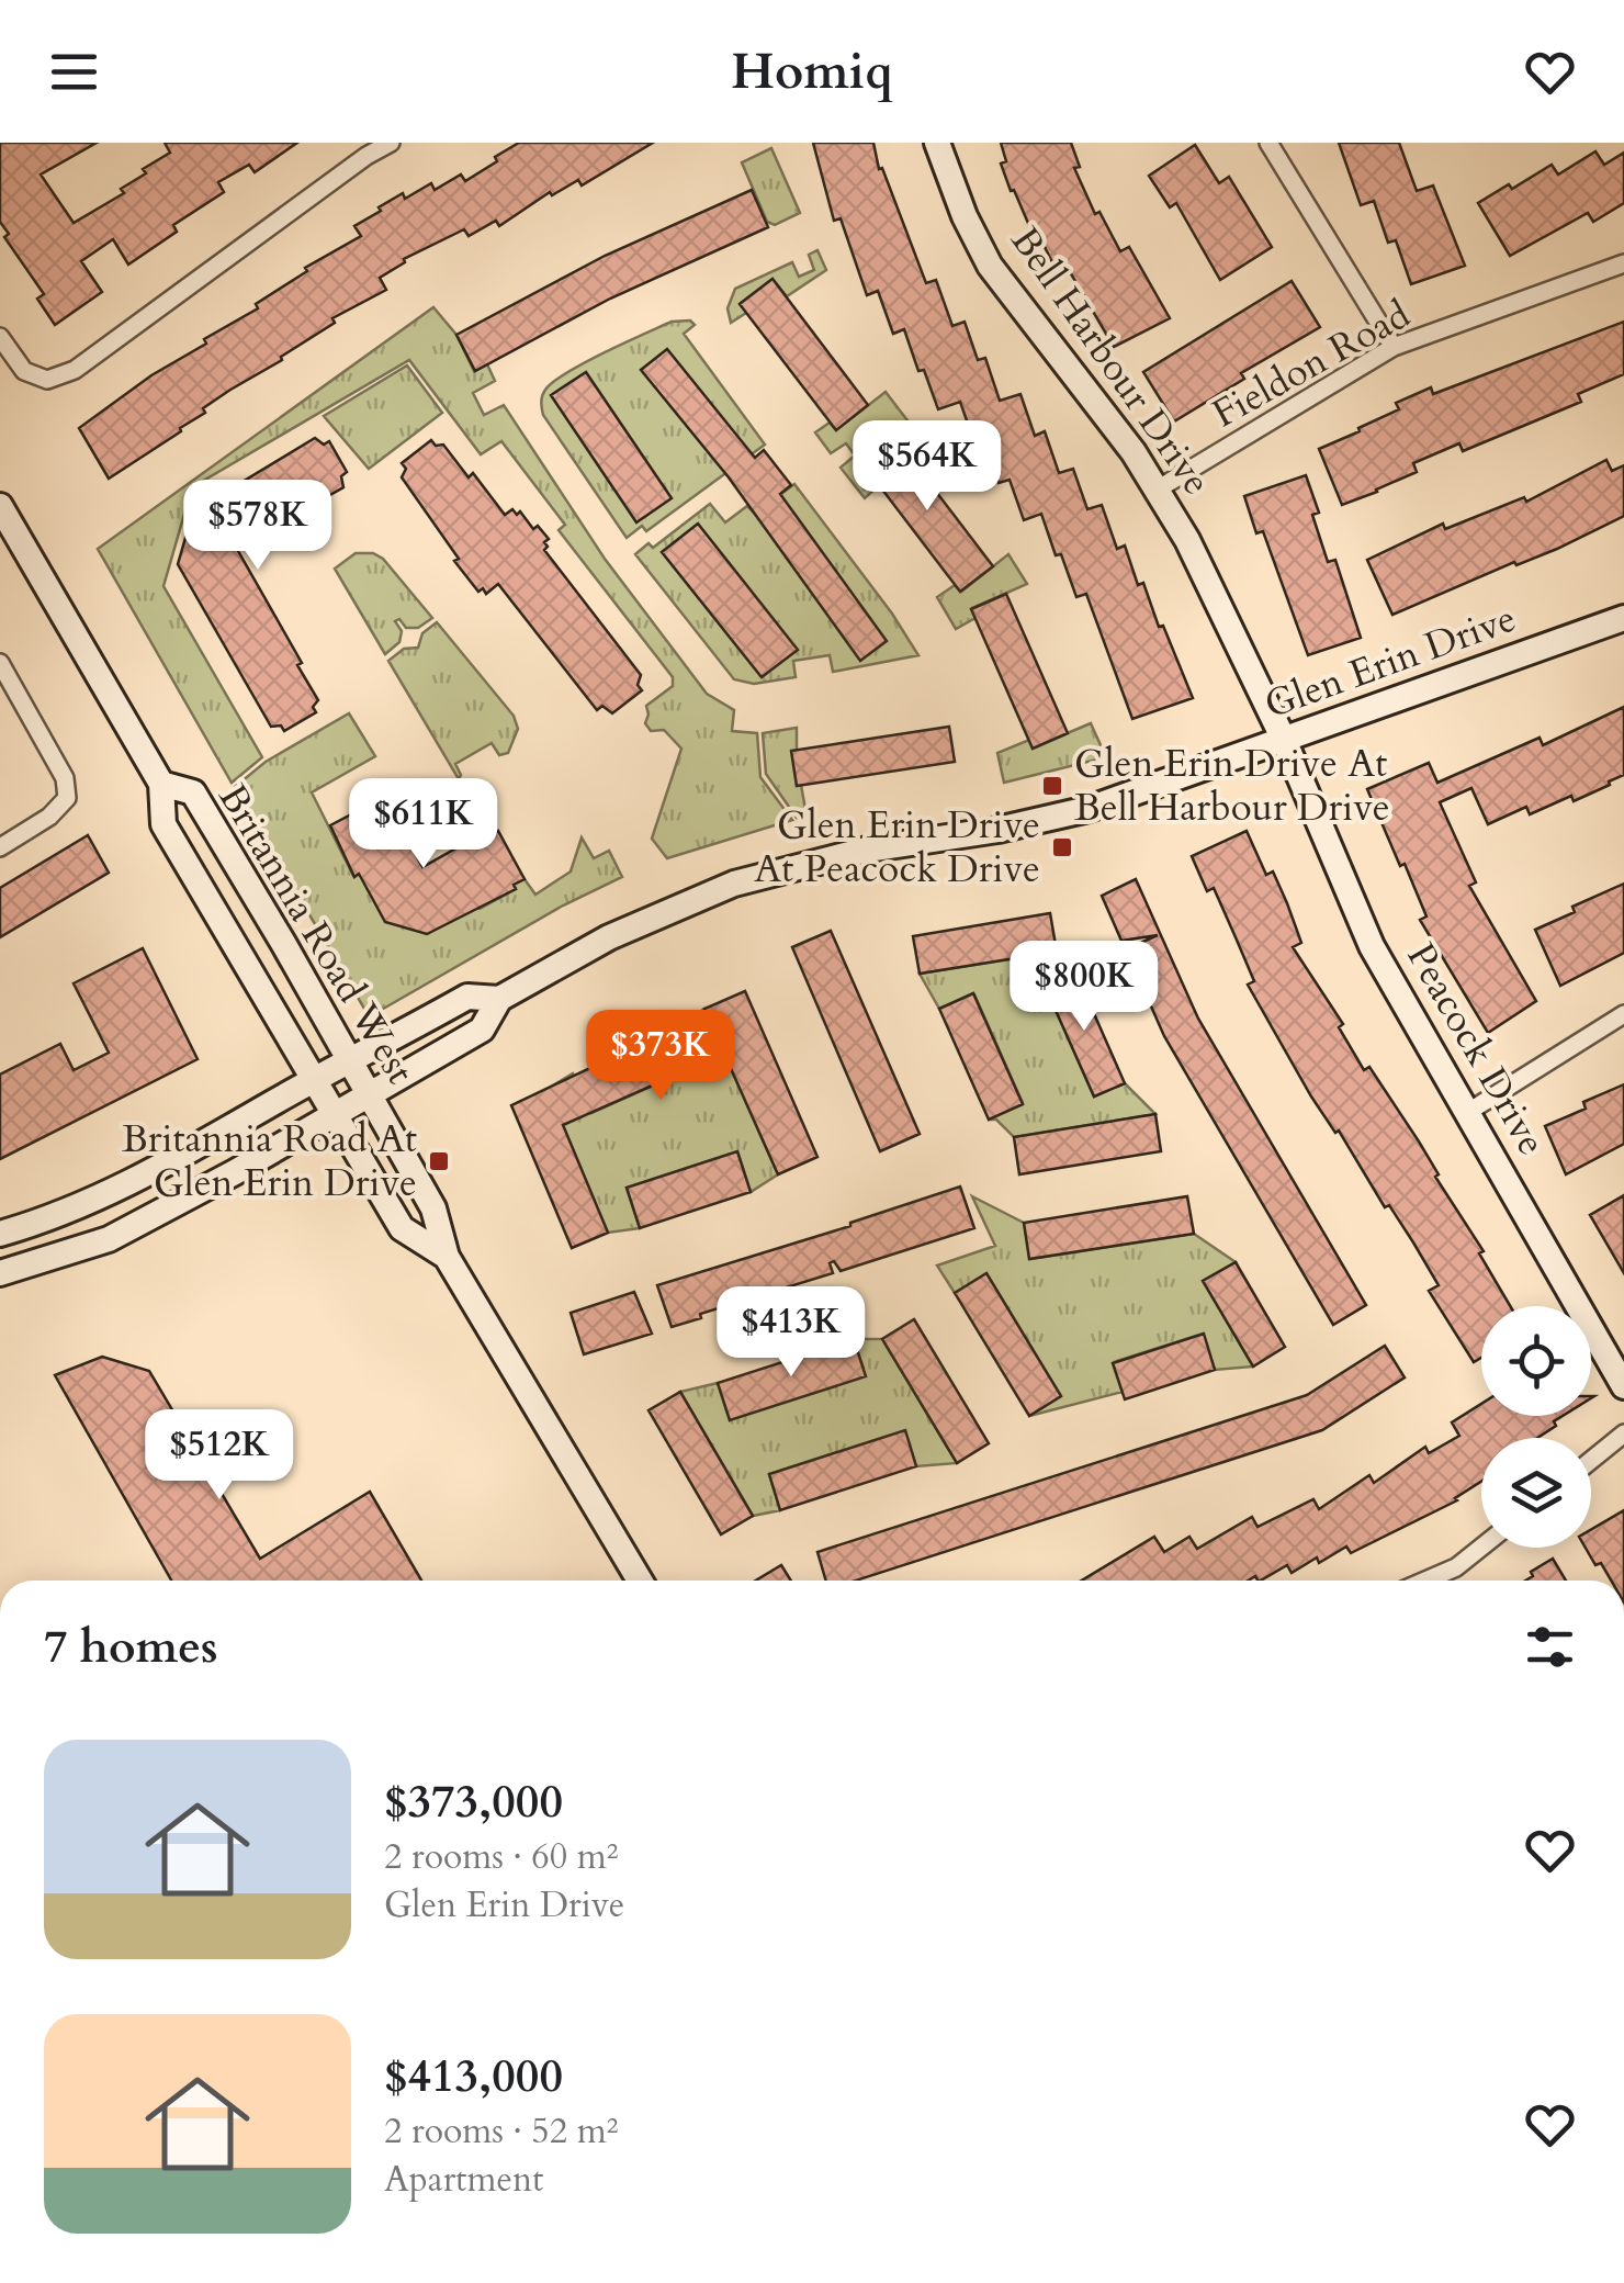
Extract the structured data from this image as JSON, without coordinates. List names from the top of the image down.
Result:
{
  "streets": {
    "street": [
      "Bell Harbour Drive",
      "Fieldon Road",
      "Glen Erin Drive",
      "Britannia Road West",
      "Peacock Drive"
    ]
  },
  "crossings": [
    ["Bell Harbour Drive", "Fieldon Road"],
    ["Bell Harbour Drive", "Glen Erin Drive"],
    ["Bell Harbour Drive", "Peacock Drive"],
    ["Glen Erin Drive", "Britannia Road West"],
    ["Glen Erin Drive", "Peacock Drive"]
  ],
  "places": {
    "transit": ["Glen Erin Drive At Bell Harbour Drive", "Glen Erin Drive At Peacock Drive", "Britannia Road At Glen Erin Drive"]
  },
  "page": {
    "header": "Homiq",
    "price": [
      "$564K",
      "$578K",
      "$611K",
      "$800K",
      "$373K",
      "$413K",
      "$512K"
    ],
    "heading": "7 homes",
    "list": [
      {
        "name": "$373,000",
        "note": "2 rooms · 60 m² · Glen Erin Drive"
      },
      {
        "name": "$413,000",
        "note": "2 rooms · 52 m² · Apartment"
      }
    ]
  }
}
